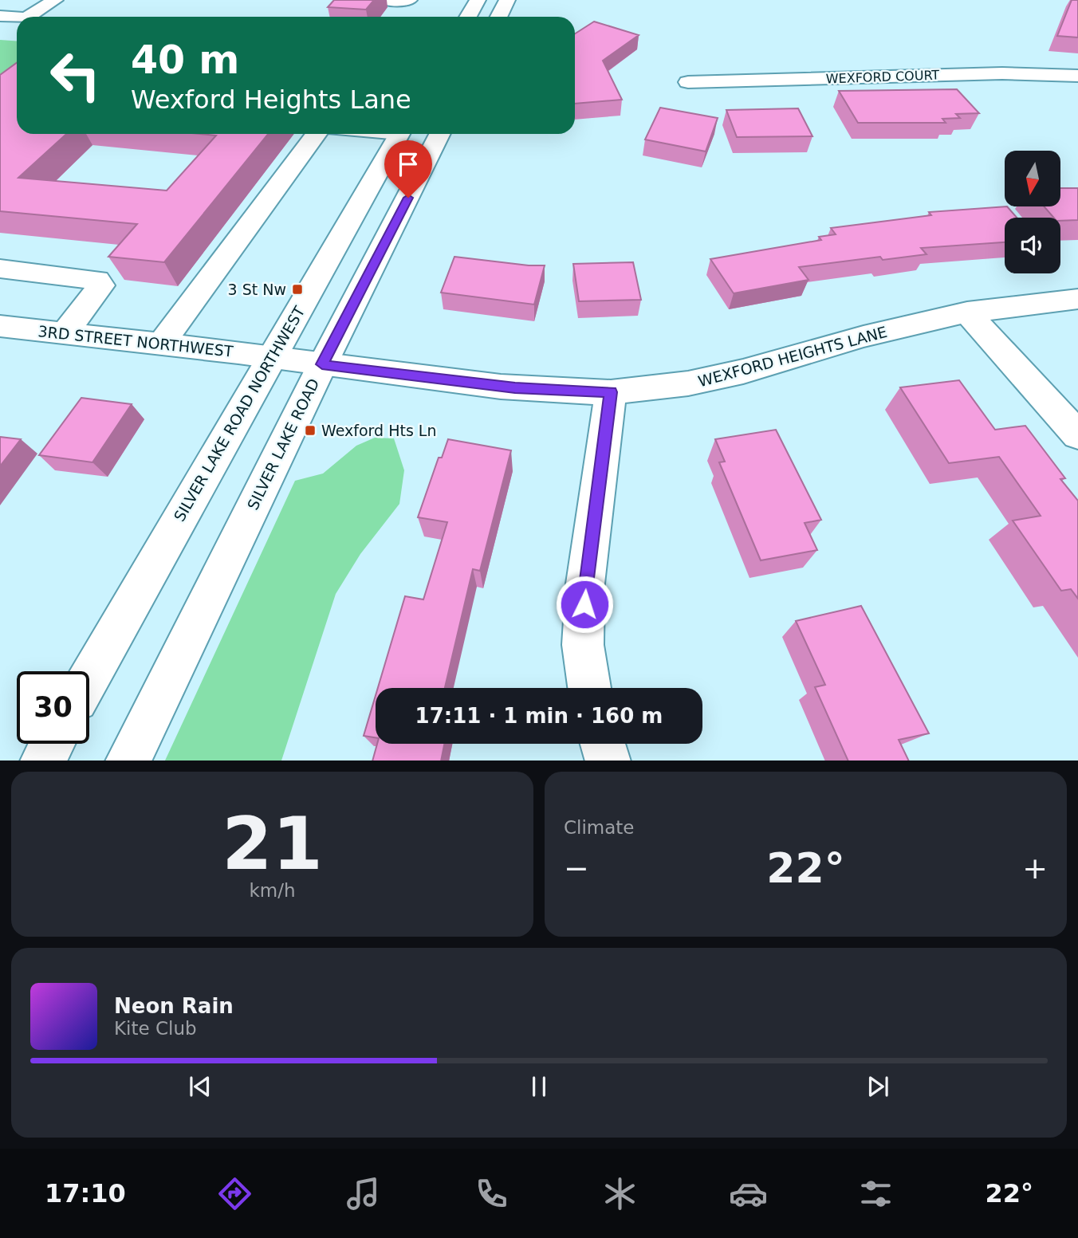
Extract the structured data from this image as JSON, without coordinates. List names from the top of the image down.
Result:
{
  "streets": {
    "street": [
      "WEXFORD COURT",
      "3RD STREET NORTHWEST",
      "WEXFORD HEIGHTS LANE",
      "SILVER LAKE ROAD NORTHWEST",
      "SILVER LAKE ROAD"
    ]
  },
  "crossings": [
    ["3RD STREET NORTHWEST", "WEXFORD HEIGHTS LANE"],
    ["3RD STREET NORTHWEST", "SILVER LAKE ROAD NORTHWEST"],
    ["WEXFORD HEIGHTS LANE", "SILVER LAKE ROAD NORTHWEST"],
    ["WEXFORD HEIGHTS LANE", "SILVER LAKE ROAD"]
  ],
  "places": {
    "transit": ["3 St Nw", "Wexford Hts Ln"]
  },
  "north": "bottom",
  "page": {
    "turn": ["40 m", "Wexford Heights Lane"],
    "limit": "30",
    "trip": "17:11 · 1 min · 160 m",
    "tile": [
      ["21", "km/h"],
      "Climate"
    ],
    "heat": ["−", "22°", "+"],
    "song": ["Neon Rain", "Kite Club"],
    "tabs": ["17:10", "22°"]
  }
}
